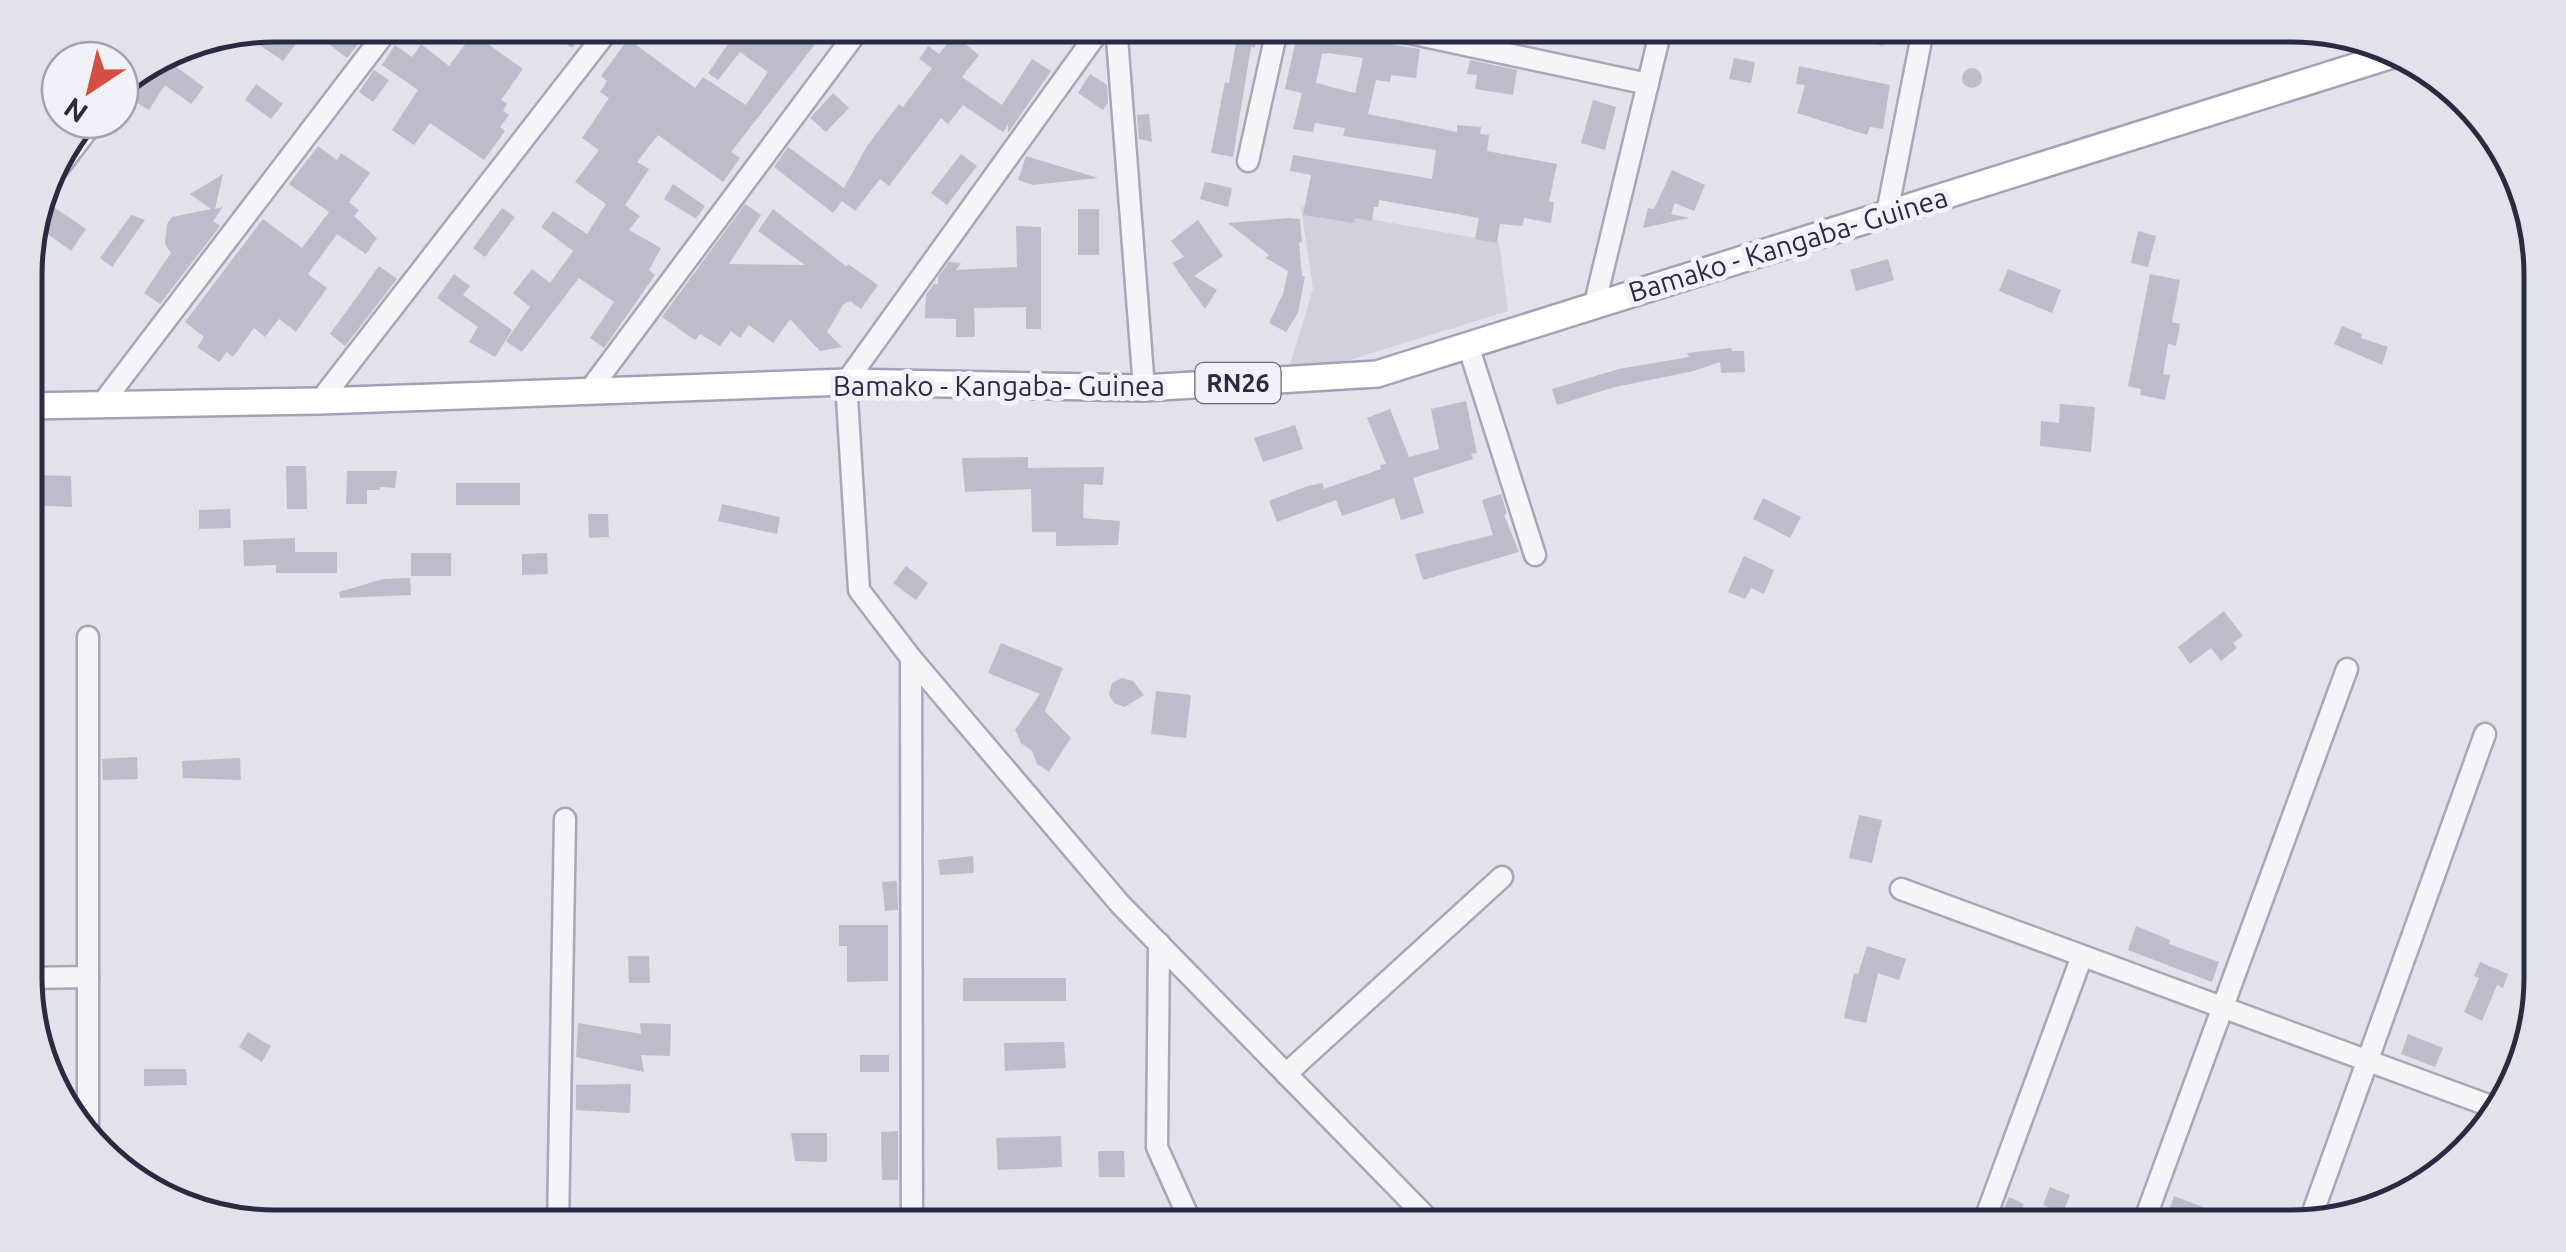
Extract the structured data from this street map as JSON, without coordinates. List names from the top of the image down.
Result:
{
  "streets": {
    "main road": ["Bamako - Kangaba- Guinea", "RN26"]
  },
  "north": "bottom left"
}
